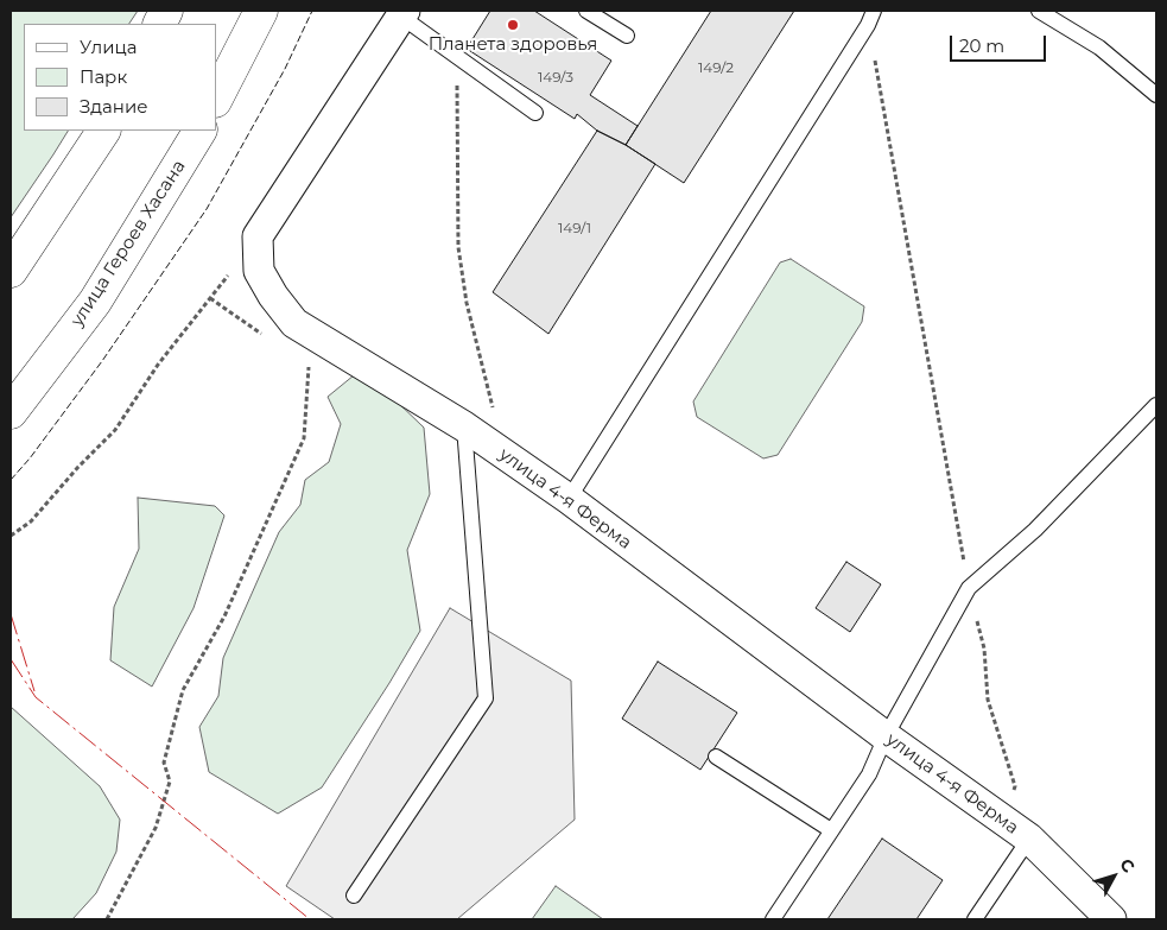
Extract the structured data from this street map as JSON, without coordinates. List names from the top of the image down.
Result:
{
  "streets": {
    "main road": ["улица Героев Хасана"],
    "street": ["улица 4-я Ферма"]
  },
  "places": ["Планета здоровья"],
  "house_numbers": ["149/2", "149/3", "149/1"],
  "legend": ["Улица", "Парк", "Здание"],
  "scale_bar": "20 m",
  "north": "top right"
}
